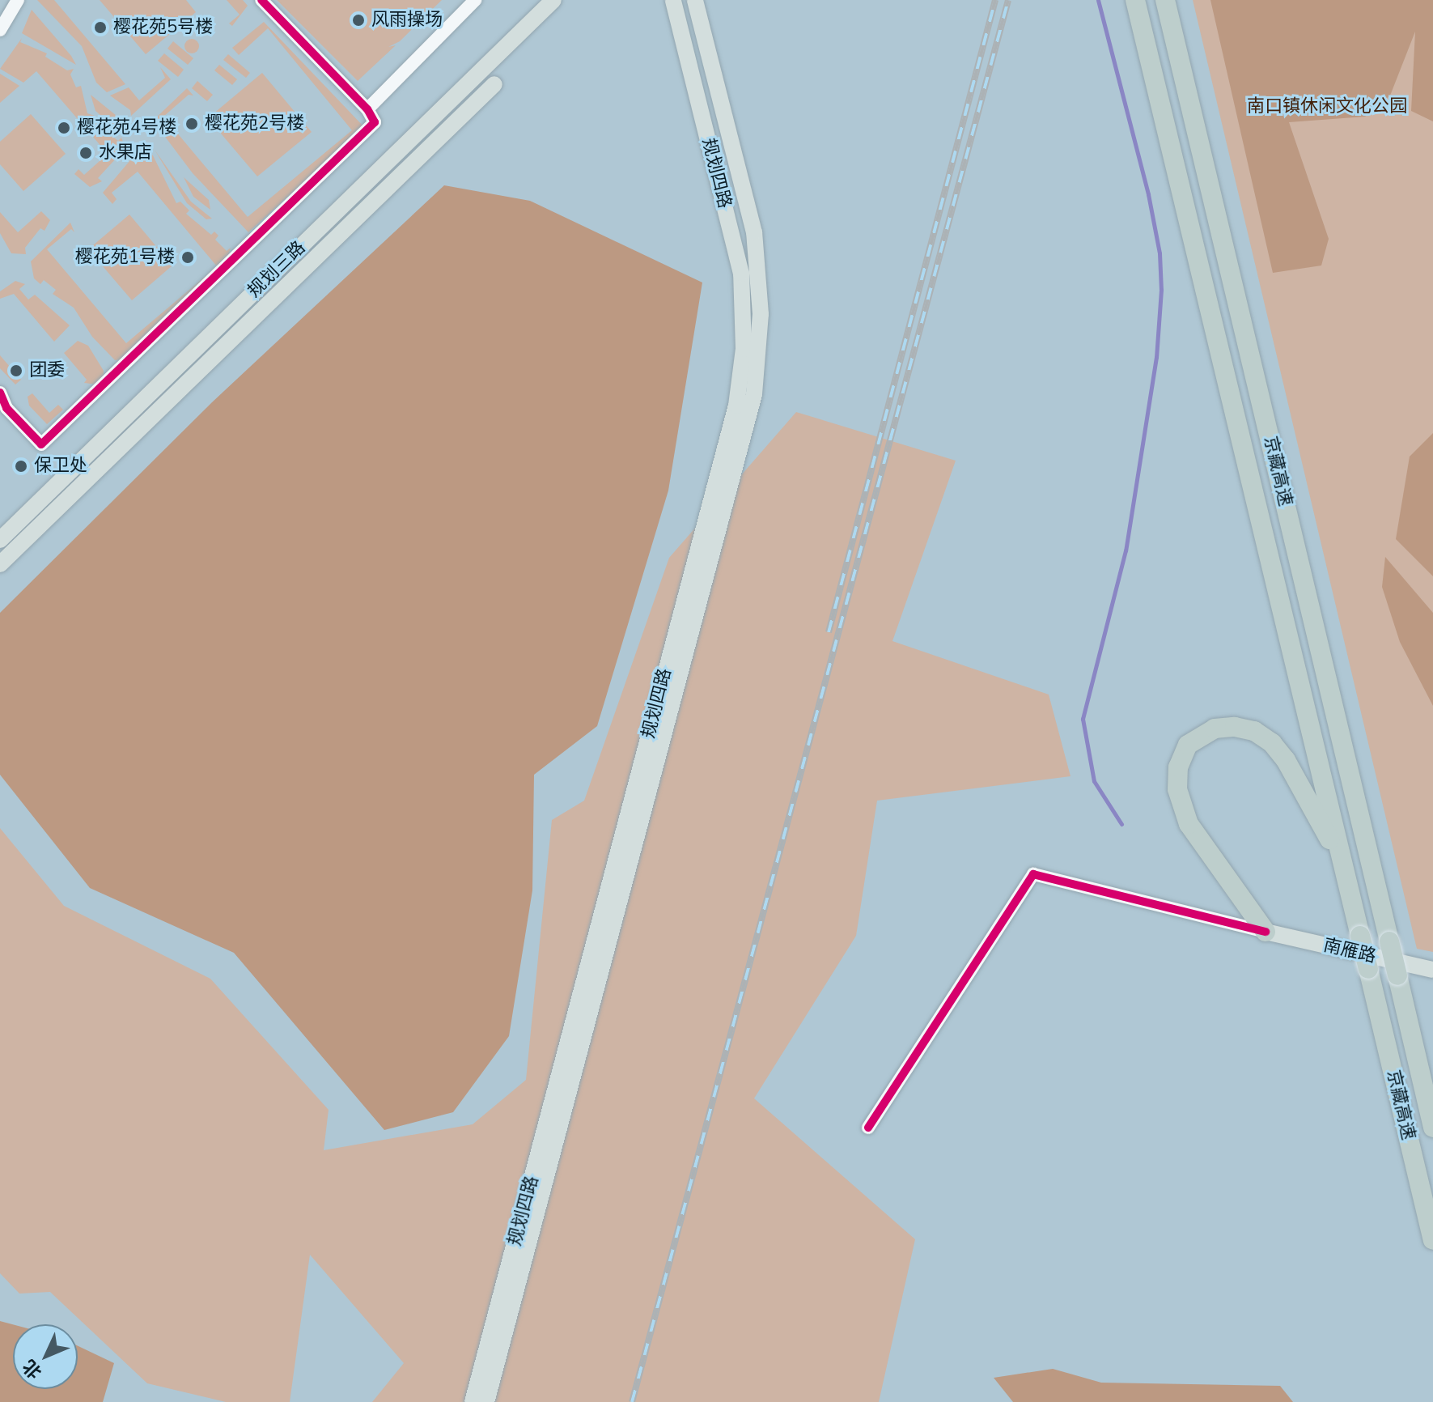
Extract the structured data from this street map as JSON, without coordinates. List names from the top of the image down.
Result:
{
  "streets": {
    "highway": ["京藏高速"],
    "main road": ["规划四路", "规划三路", "南雁路"]
  },
  "parks": ["南口镇休闲文化公园"],
  "places": [
    "风雨操场",
    "樱花苑5号楼",
    "樱花苑2号楼",
    "樱花苑4号楼",
    "水果店",
    "樱花苑1号楼",
    "团委",
    "保卫处"
  ],
  "north": "bottom left"
}
